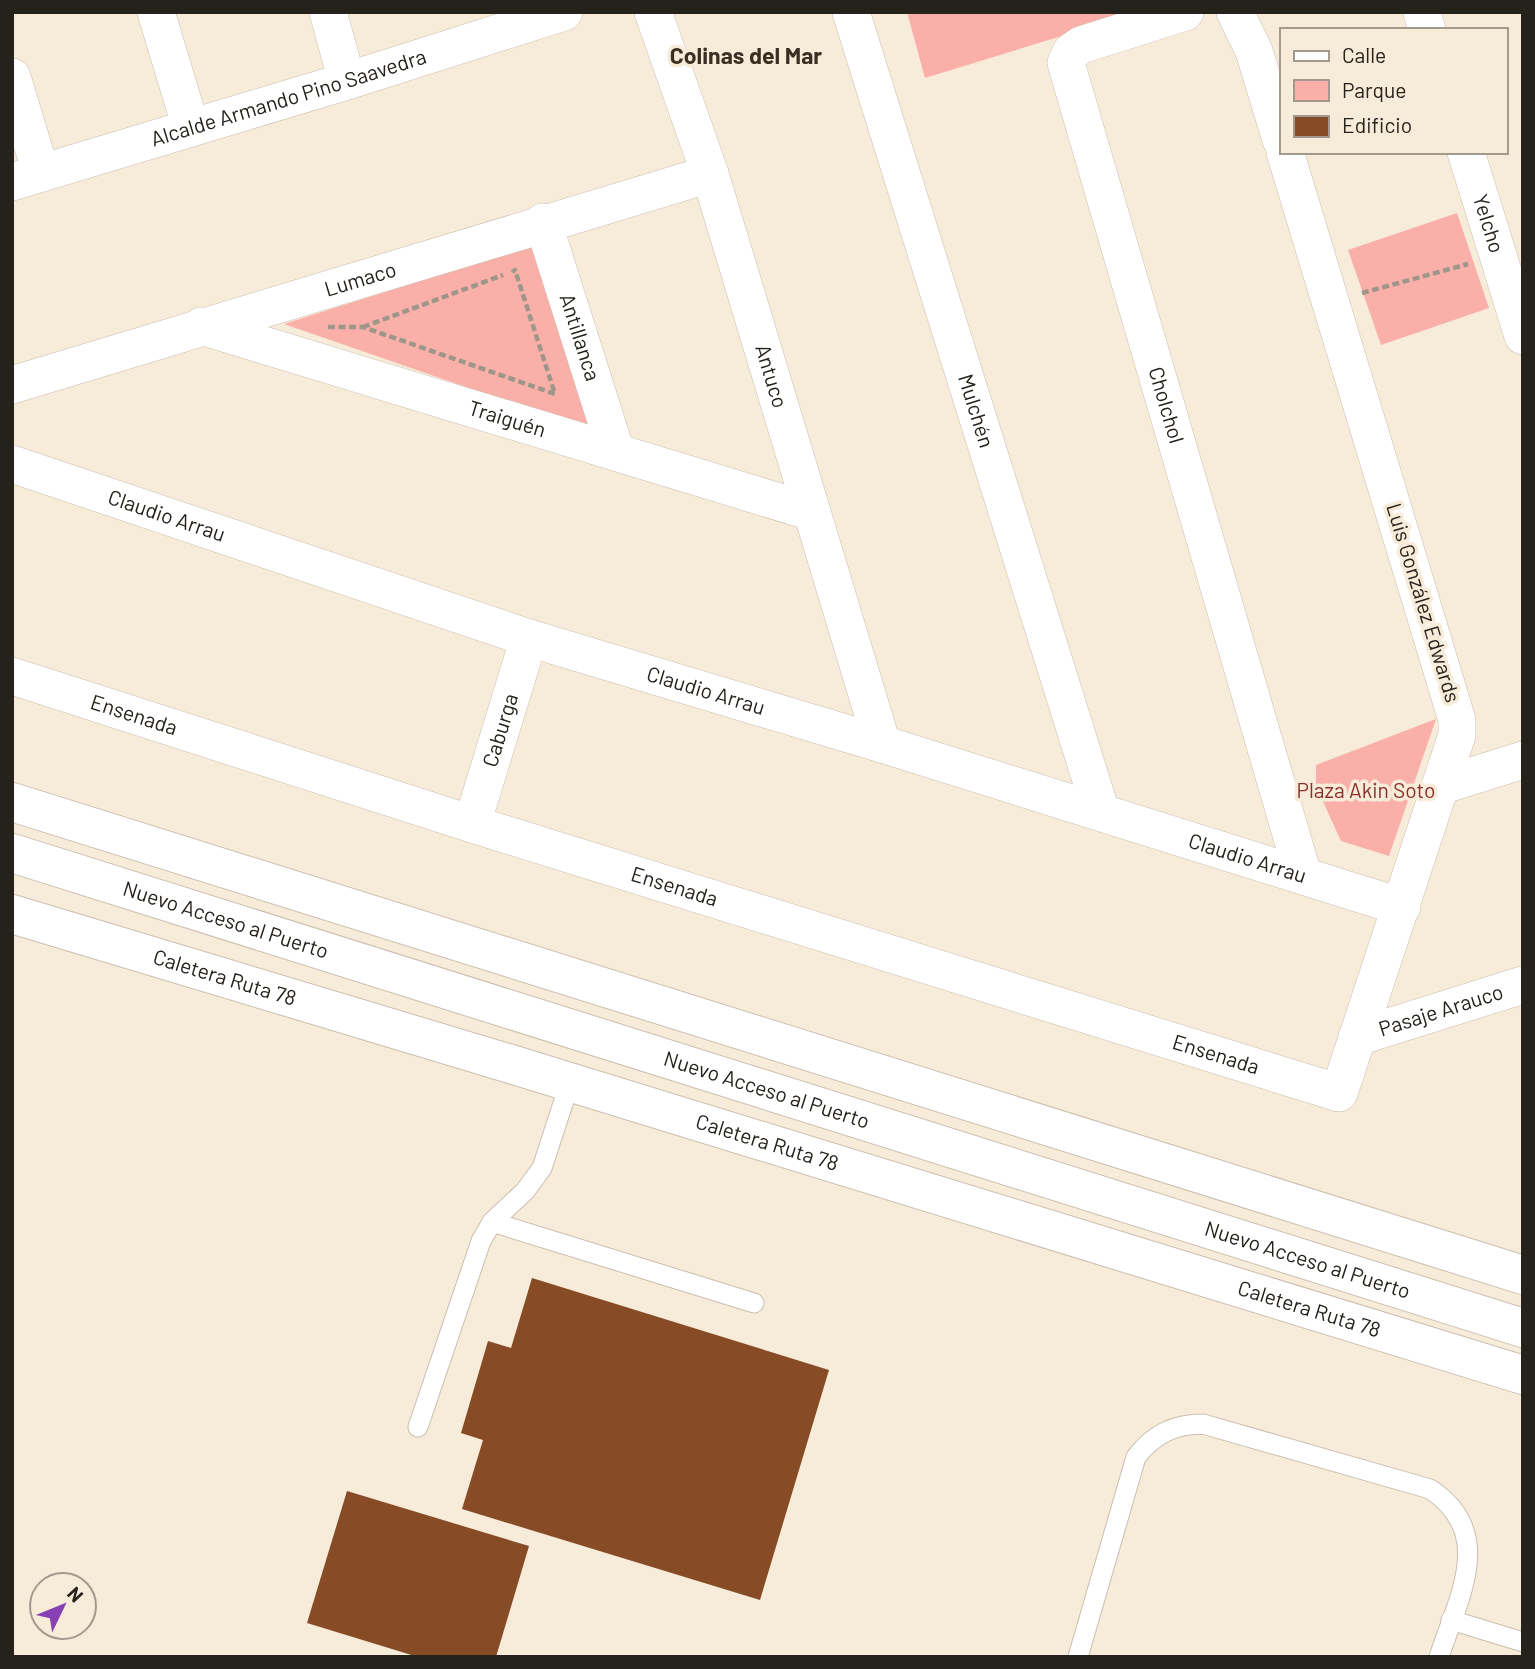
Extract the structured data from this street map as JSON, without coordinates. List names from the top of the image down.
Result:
{
  "streets": {
    "main road": ["Nuevo Acceso al Puerto", "Caletera Ruta 78"],
    "street": [
      "Alcalde Armando Pino Saavedra",
      "Yelcho",
      "Lumaco",
      "Antillanca",
      "Antuco",
      "Cholchol",
      "Mulchén",
      "Traiguén",
      "Claudio Arrau",
      "Luis González Edwards",
      "Ensenada",
      "Caburga",
      "Pasaje Arauco"
    ]
  },
  "crossings": [
    ["Lumaco", "Antillanca"],
    ["Lumaco", "Antuco"],
    ["Lumaco", "Traiguén"],
    ["Antillanca", "Traiguén"],
    ["Antuco", "Traiguén"],
    ["Antuco", "Claudio Arrau"],
    ["Cholchol", "Claudio Arrau"],
    ["Mulchén", "Claudio Arrau"],
    ["Claudio Arrau", "Luis González Edwards"],
    ["Claudio Arrau", "Caburga"],
    ["Luis González Edwards", "Ensenada"],
    ["Luis González Edwards", "Pasaje Arauco"],
    ["Ensenada", "Caburga"]
  ],
  "districts": ["Colinas del Mar"],
  "parks": ["Plaza Akin Soto"],
  "legend": ["Calle", "Parque", "Edificio"],
  "north": "top right"
}
